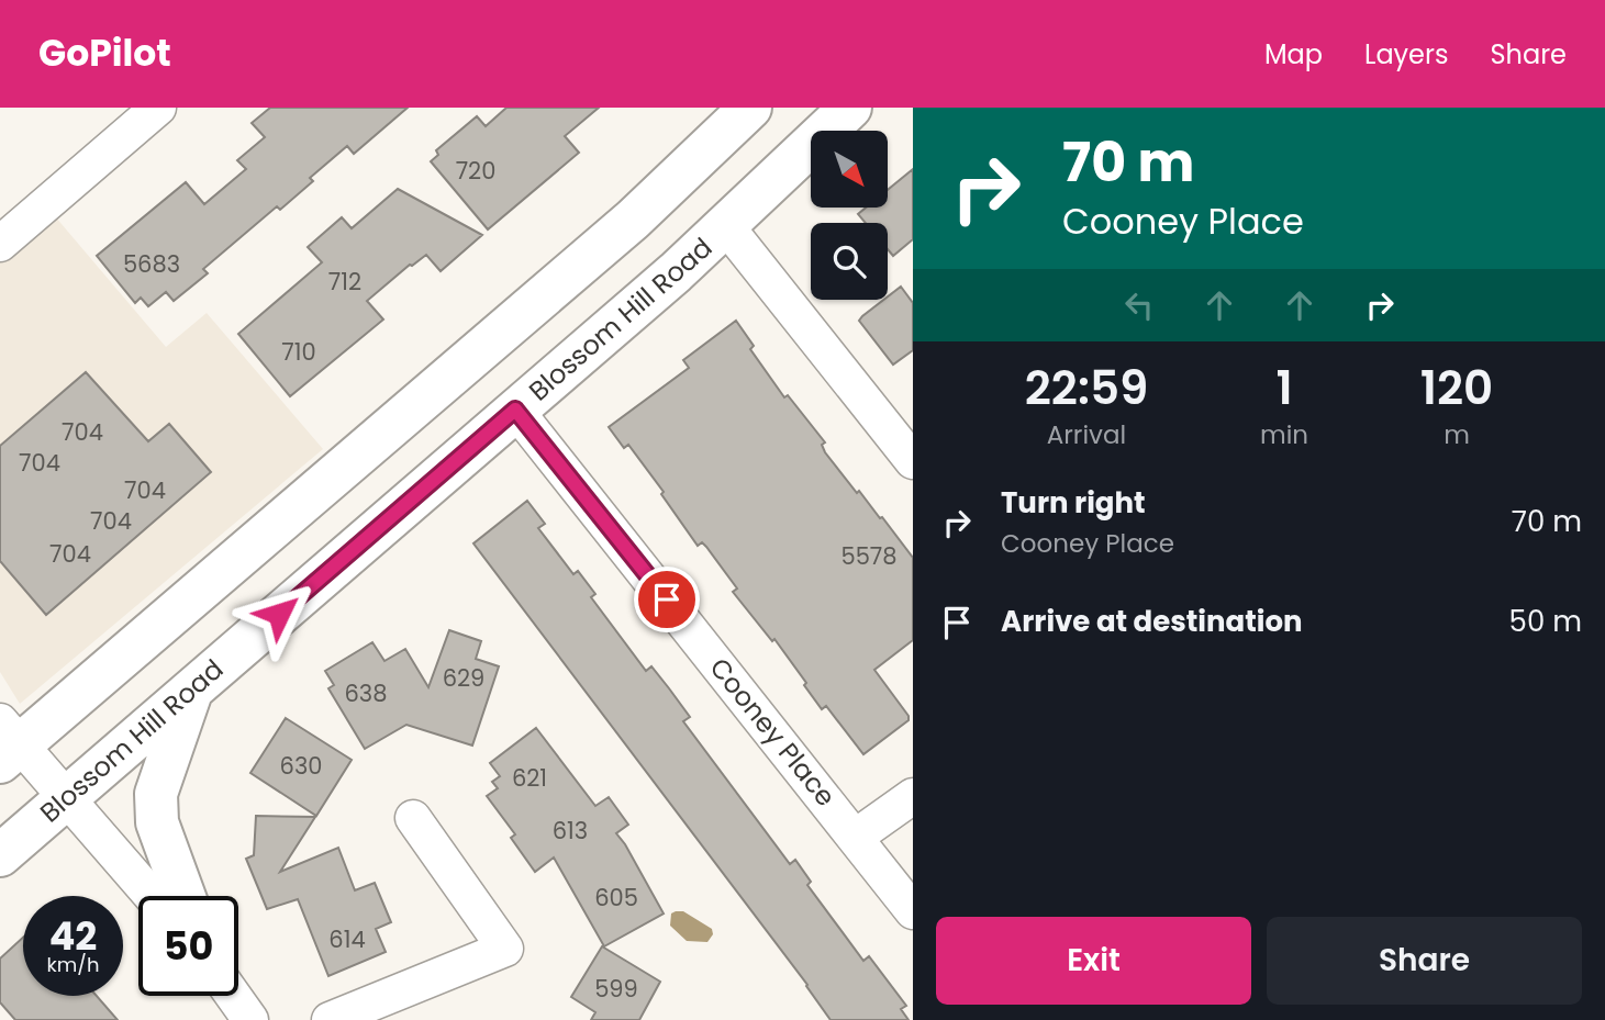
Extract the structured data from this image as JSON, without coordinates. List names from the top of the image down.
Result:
{
  "streets": {
    "main road": ["Blossom Hill Road"],
    "street": ["Cooney Place"]
  },
  "crossings": [
    ["Blossom Hill Road", "Cooney Place"]
  ],
  "house_numbers": [
    "720",
    "5683",
    "712",
    "710",
    "704",
    "704",
    "704",
    "704",
    "704",
    "5578",
    "629",
    "638",
    "630",
    "621",
    "613",
    "605",
    "614",
    "599"
  ],
  "north": "bottom right",
  "page": {
    "header": "GoPilot",
    "nav": ["Map", "Layers", "Share"],
    "turn": ["70 m", "Cooney Place"],
    "eta": [
      "22:59",
      "Arrival",
      "1",
      "min",
      "120",
      "m"
    ],
    "list": [
      {
        "name": "Turn right",
        "note": "Cooney Place",
        "value": "70 m"
      },
      {
        "name": "Arrive at destination",
        "value": "50 m"
      }
    ],
    "speed": "42 km/h",
    "limit": "50",
    "buttons": ["Exit", "Share"]
  }
}
